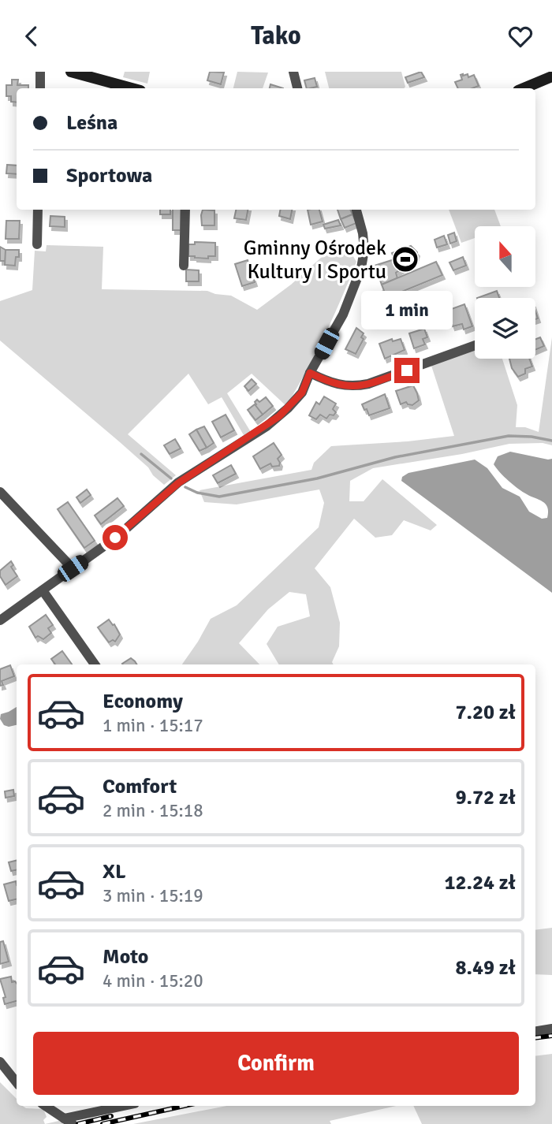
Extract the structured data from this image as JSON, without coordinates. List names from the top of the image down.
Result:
{
  "places": {
    "sports": ["Gminny Ośrodek Kultury I Sportu"]
  },
  "north": "top",
  "page": {
    "header": "Tako",
    "banner": ["Leśna", "Sportowa"],
    "bubble": "1 min",
    "list": [
      {
        "name": "Economy",
        "note": "1 min · 15:17",
        "value": "7.20 zł"
      },
      {
        "name": "Comfort",
        "note": "2 min · 15:18",
        "value": "9.72 zł"
      },
      {
        "name": "XL",
        "note": "3 min · 15:19",
        "value": "12.24 zł"
      },
      {
        "name": "Moto",
        "note": "4 min · 15:20",
        "value": "8.49 zł"
      }
    ],
    "buttons": "Confirm"
  }
}
